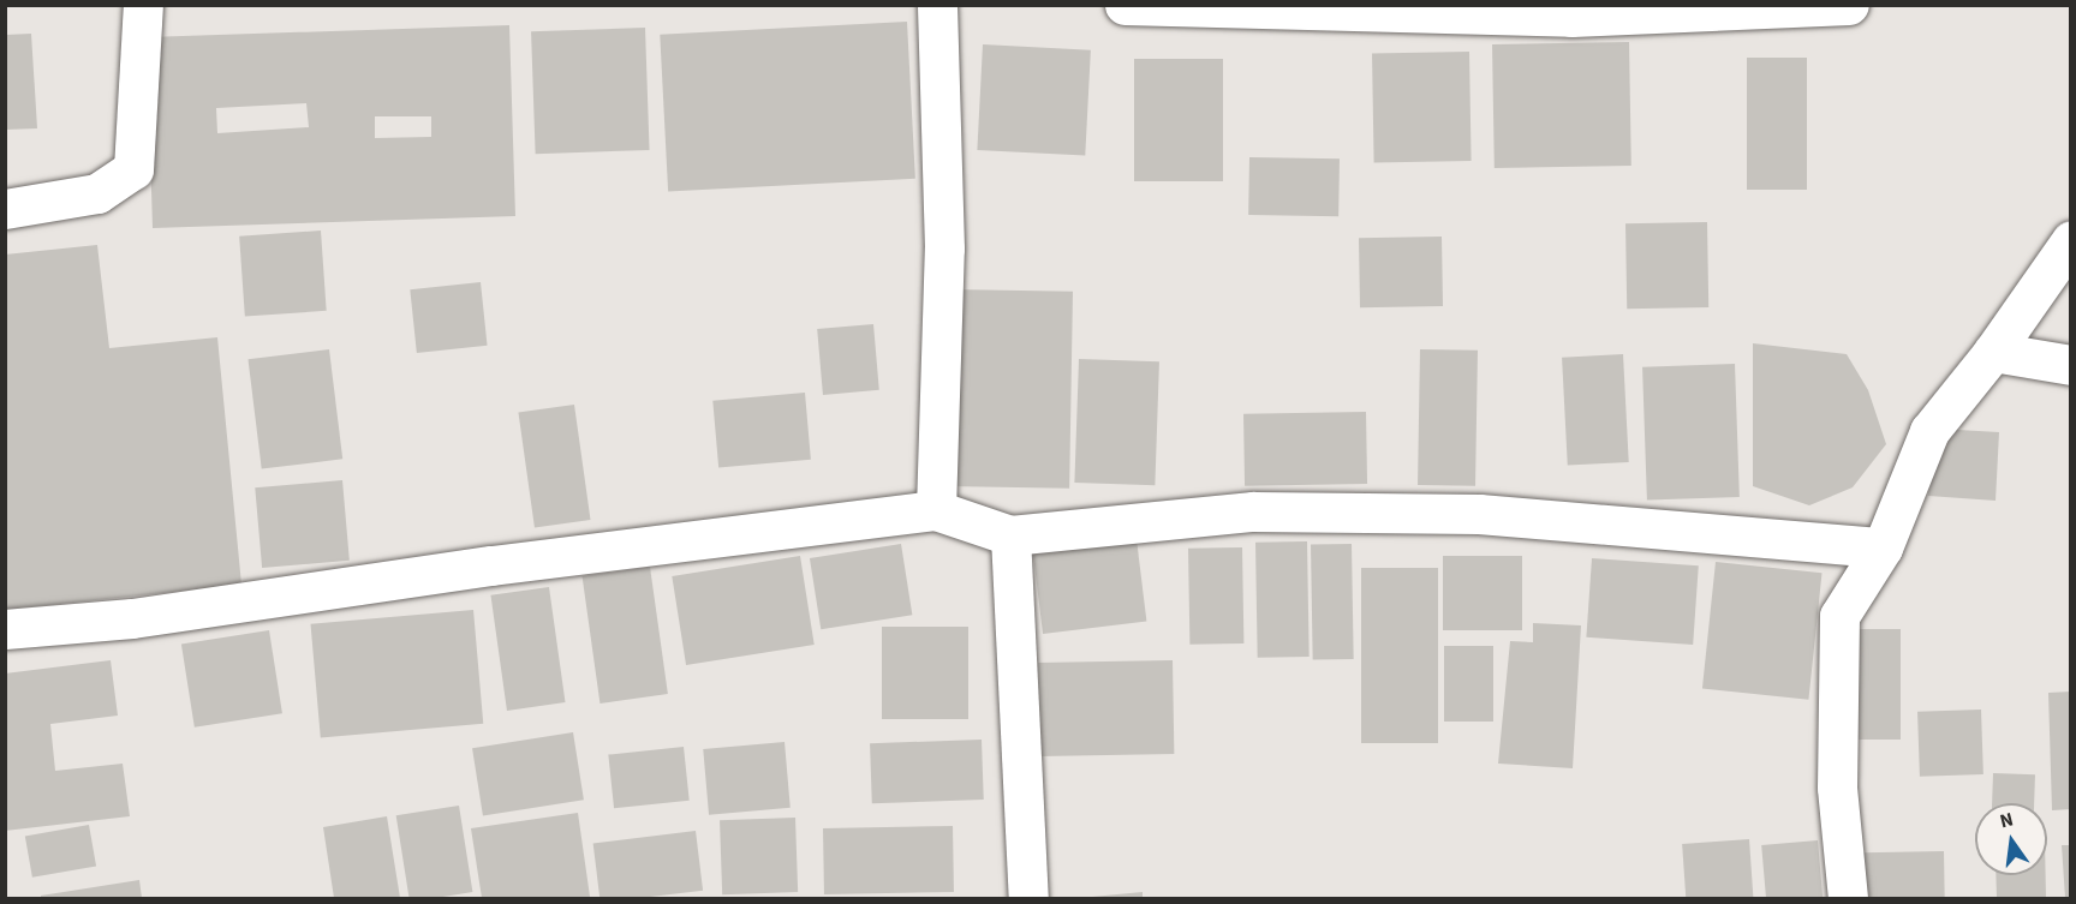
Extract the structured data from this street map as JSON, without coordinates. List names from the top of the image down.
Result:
{
  "north": "top"
}
